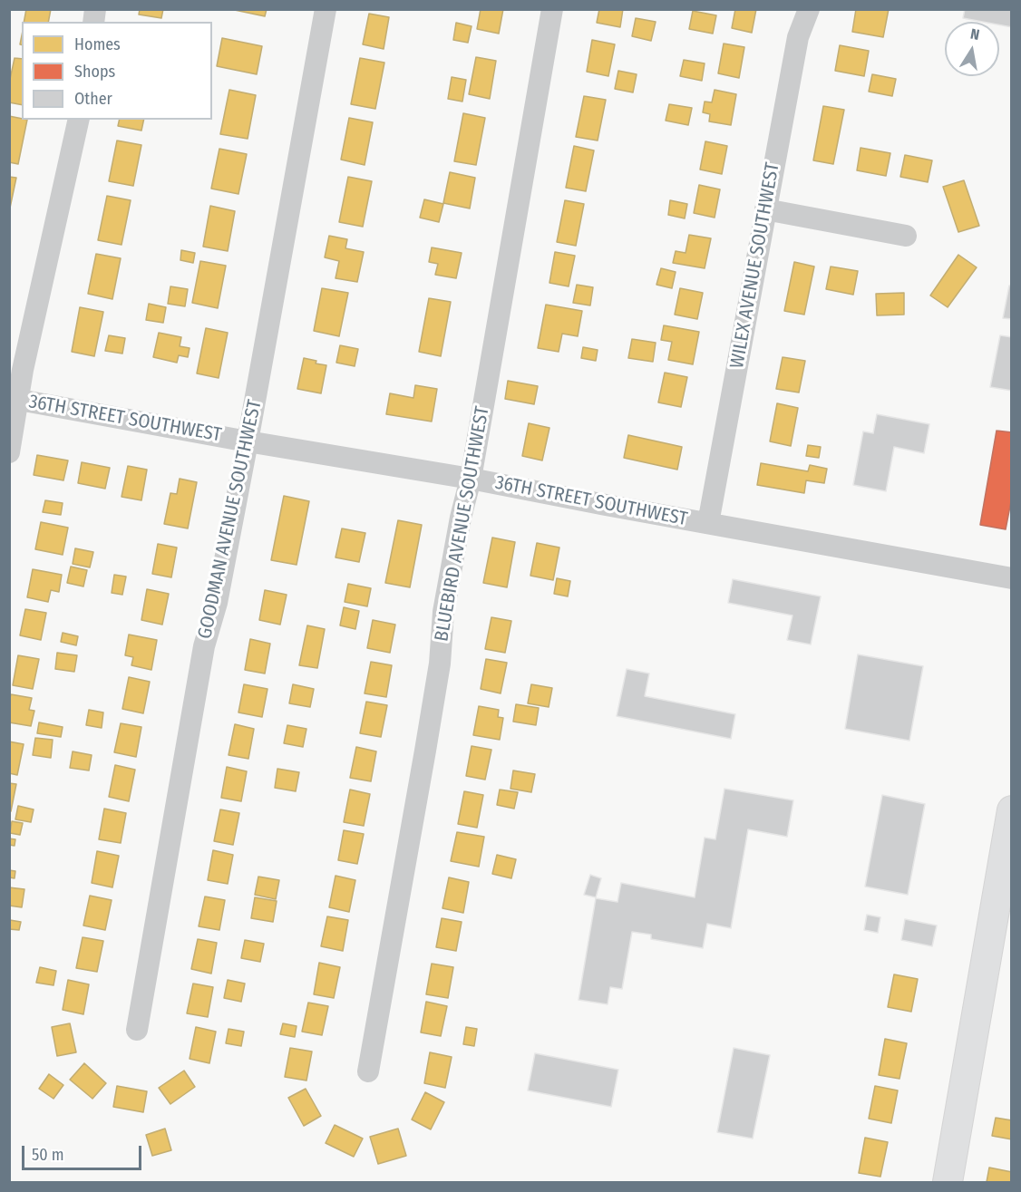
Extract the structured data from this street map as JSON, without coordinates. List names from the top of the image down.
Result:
{
  "streets": {
    "street": [
      "WILEX AVENUE SOUTHWEST",
      "36TH STREET SOUTHWEST",
      "GOODMAN AVENUE SOUTHWEST",
      "BLUEBIRD AVENUE SOUTHWEST"
    ]
  },
  "crossings": [
    ["WILEX AVENUE SOUTHWEST", "36TH STREET SOUTHWEST"],
    ["36TH STREET SOUTHWEST", "GOODMAN AVENUE SOUTHWEST"],
    ["36TH STREET SOUTHWEST", "BLUEBIRD AVENUE SOUTHWEST"]
  ],
  "legend": ["Homes", "Shops", "Other"],
  "scale_bar": "50 m",
  "north": "top"
}
